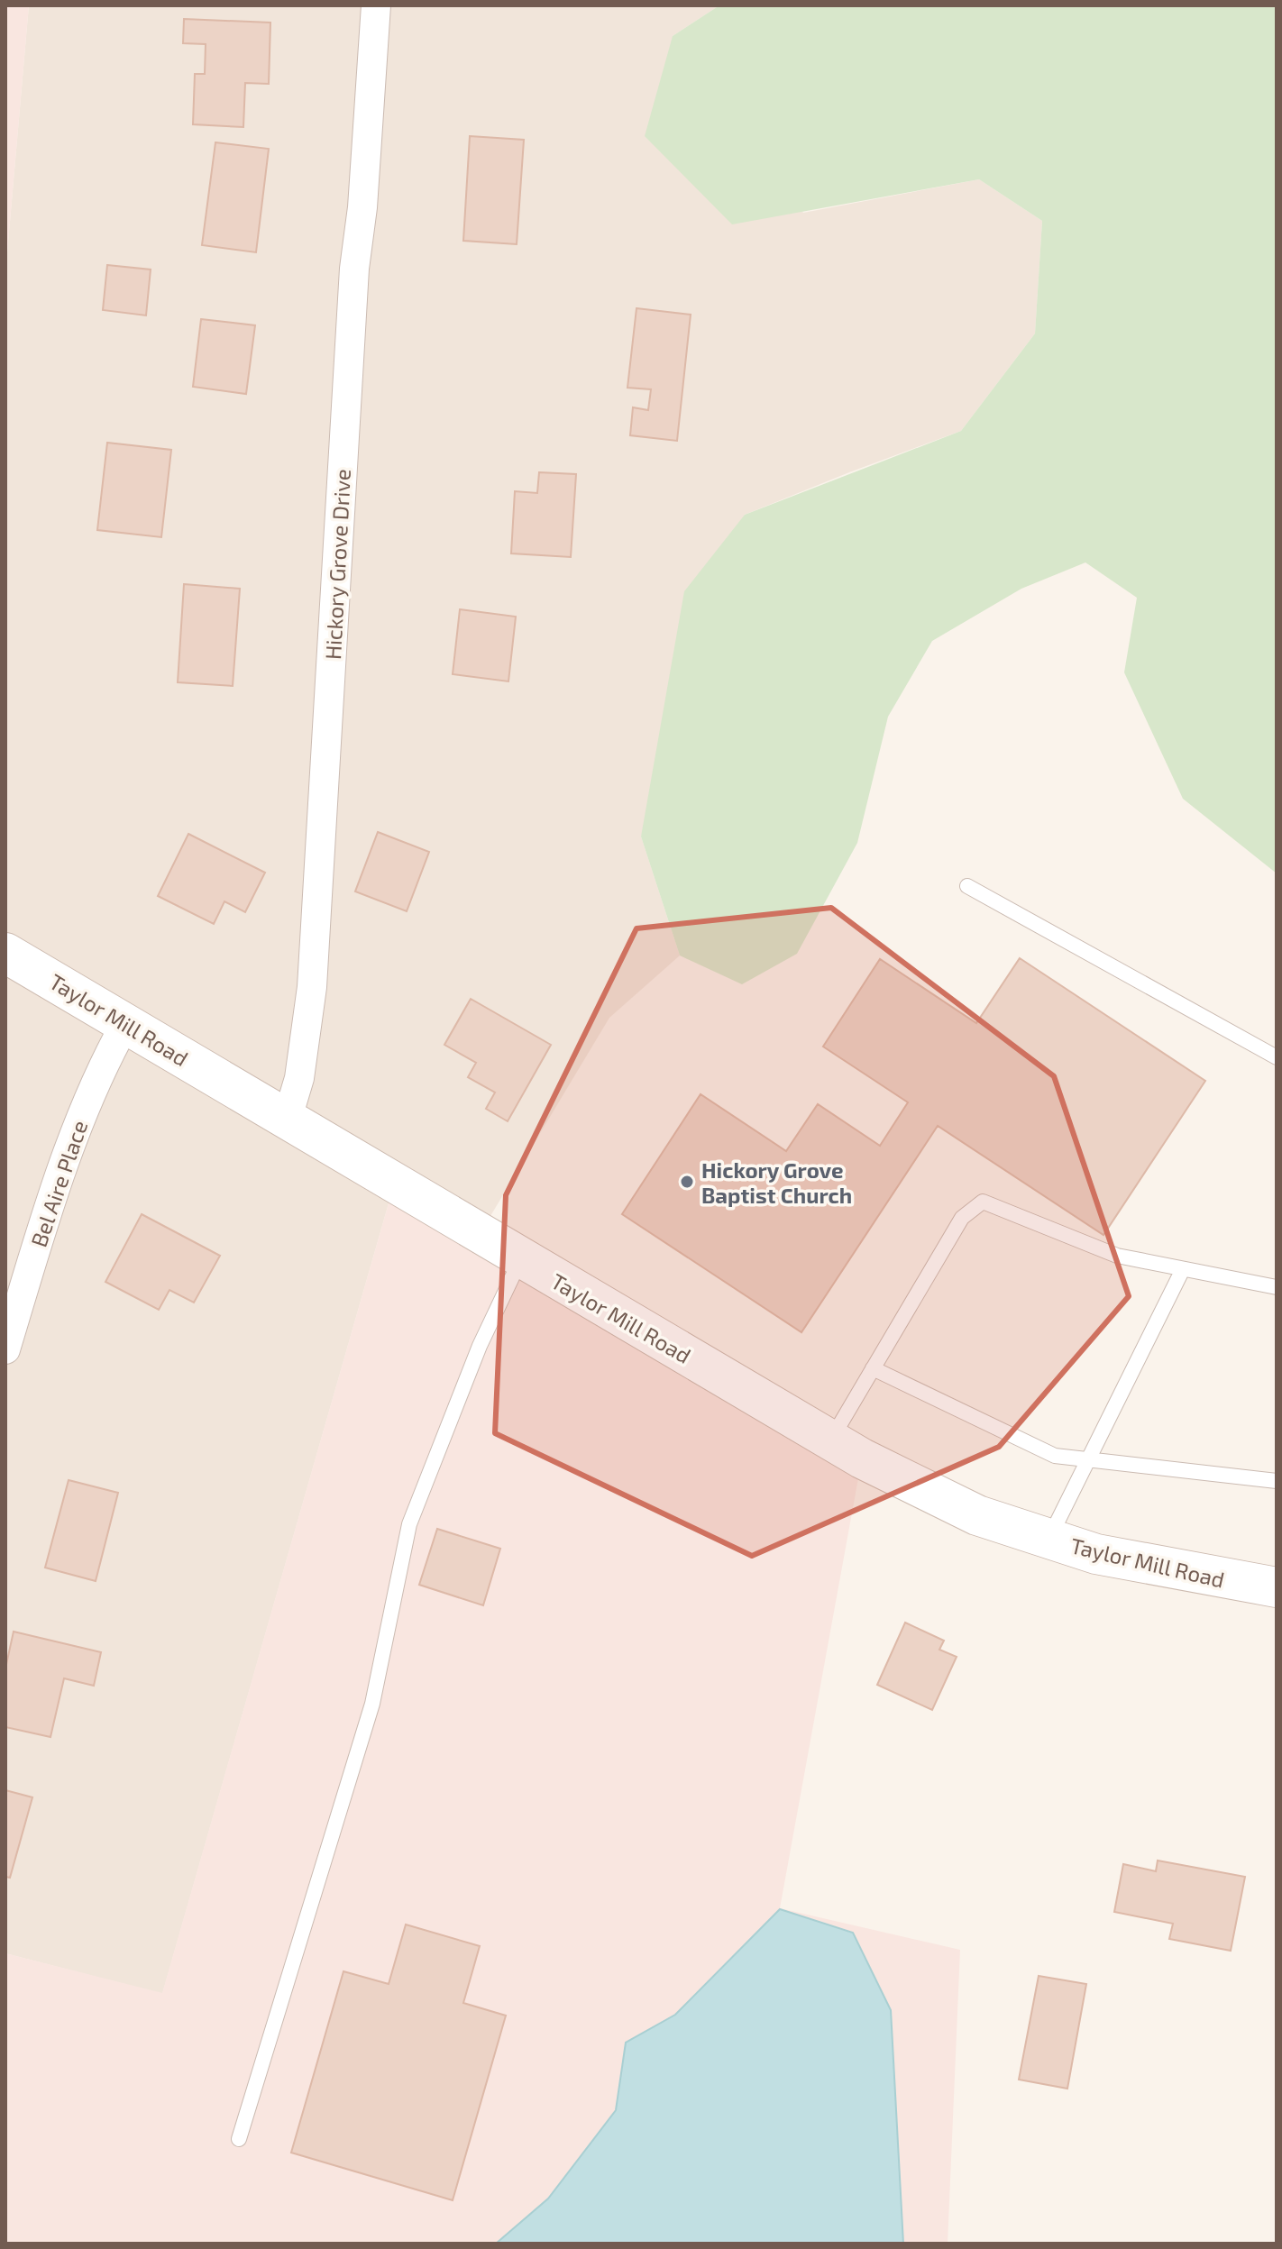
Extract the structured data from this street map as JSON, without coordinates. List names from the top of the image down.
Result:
{
  "streets": {
    "main road": ["Taylor Mill Road"],
    "street": ["Hickory Grove Drive", "Bel Aire Place"]
  },
  "crossings": [
    ["Hickory Grove Drive", "Taylor Mill Road"],
    ["Taylor Mill Road", "Bel Aire Place"]
  ],
  "places": ["Hickory Grove Baptist Church"]
}
